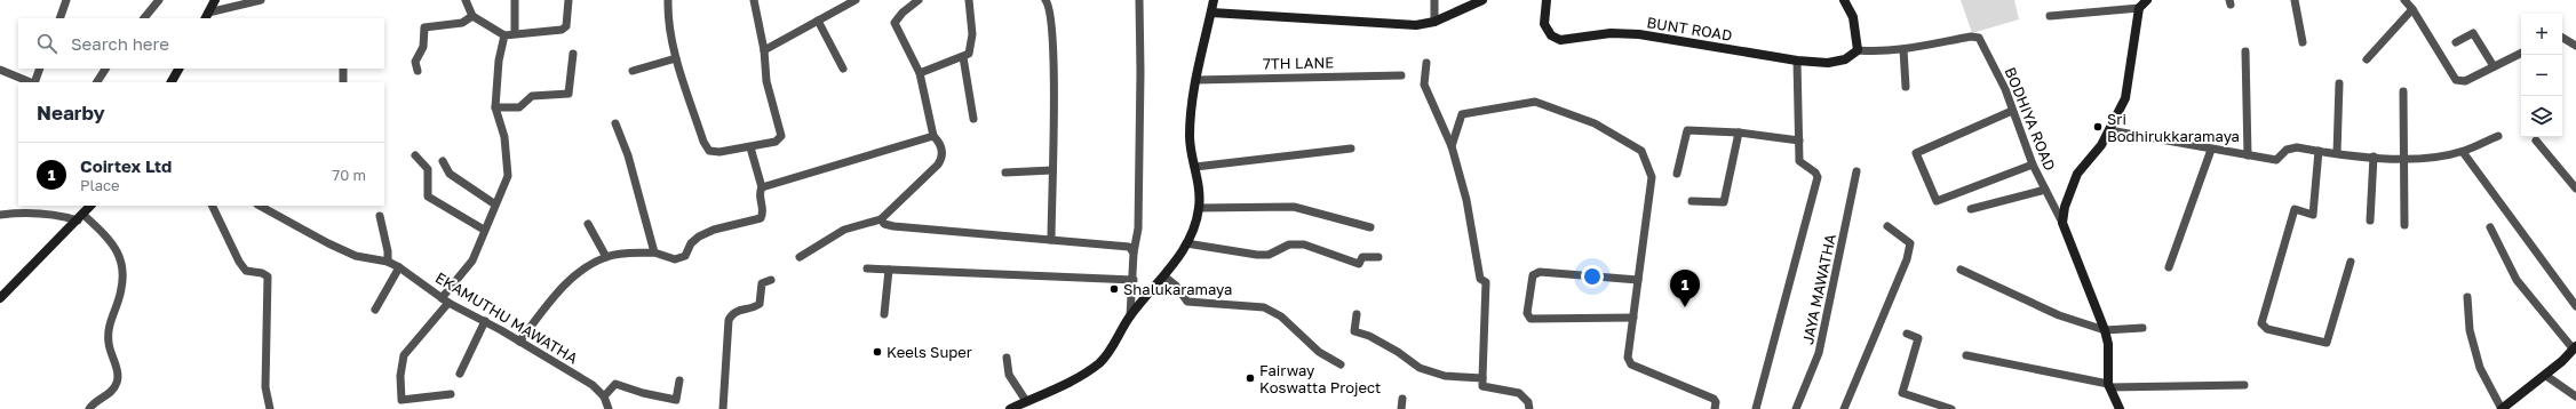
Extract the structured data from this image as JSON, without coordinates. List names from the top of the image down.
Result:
{
  "streets": {
    "street": [
      "BUNT ROAD",
      "7TH LANE",
      "BODHIYA ROAD",
      "JAYA MAWATHA",
      "EKAMUTHU MAWATHA"
    ]
  },
  "crossings": [
    ["BUNT ROAD", "BODHIYA ROAD"]
  ],
  "places": [
    "Sri Bodhirukkaramaya",
    "Shalukaramaya",
    "Keels Super",
    "Fairway Koswatta Project"
  ],
  "page": {
    "map_buttons": ["+", "−"],
    "search": "Search here",
    "heading": "Nearby",
    "list": [
      {
        "mark": "1",
        "name": "Coirtex Ltd",
        "note": "Place",
        "value": "70 m"
      }
    ],
    "pins": "1"
  }
}
